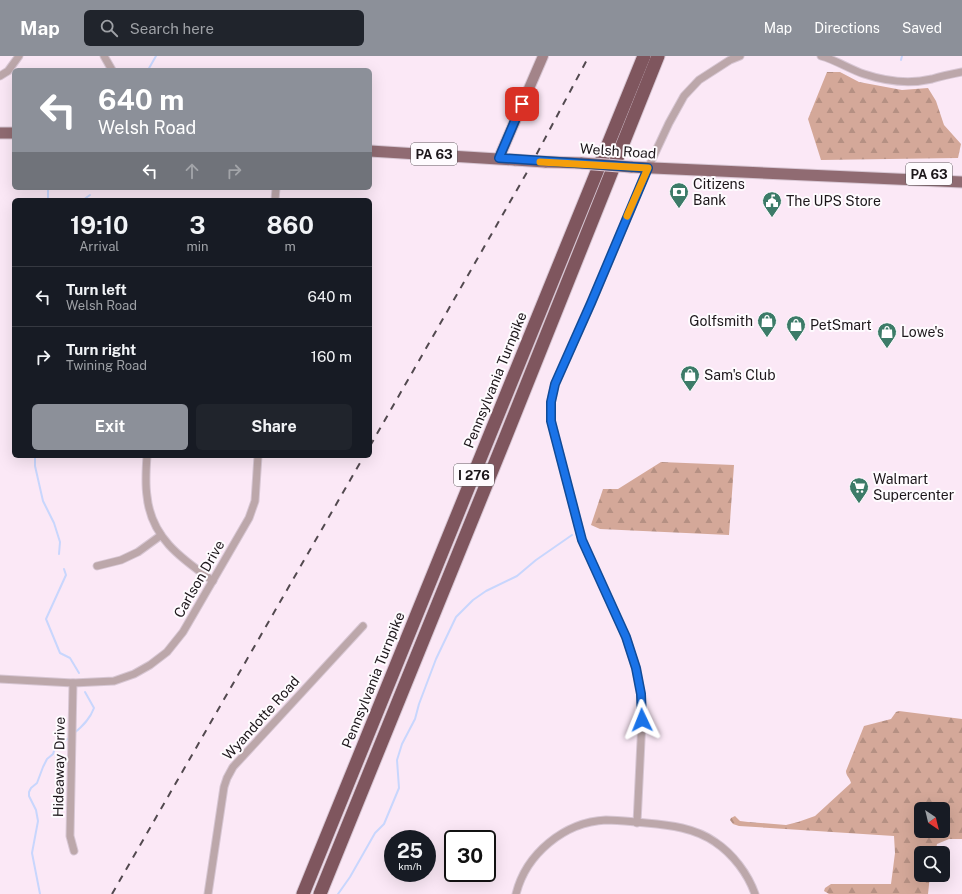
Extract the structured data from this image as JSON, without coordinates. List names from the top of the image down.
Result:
{
  "streets": {
    "highway": ["Pennsylvania Turnpike", "I 276"],
    "main road": ["Welsh Road", "PA 63"],
    "street": ["Carlson Drive", "Wyandotte Road", "Hideaway Drive"]
  },
  "crossings": [
    ["Carlson Drive", "Hideaway Drive"]
  ],
  "places": {
    "bank": ["Citizens Bank"],
    "public building": ["The UPS Store"],
    "shop": [
      "Golfsmith",
      "PetSmart",
      "Lowe's",
      "Sam's Club"
    ],
    "supermarket": ["Walmart Supercenter"]
  },
  "north": "bottom right",
  "page": {
    "header": "Map",
    "search": "Search here",
    "nav": ["Map", "Directions", "Saved"],
    "turn": ["640 m", "Welsh Road"],
    "eta": [
      "19:10",
      "Arrival",
      "3",
      "min",
      "860",
      "m"
    ],
    "list": [
      {
        "name": "Turn left",
        "note": "Welsh Road",
        "value": "640 m"
      },
      {
        "name": "Turn right",
        "note": "Twining Road",
        "value": "160 m"
      }
    ],
    "buttons": ["Exit", "Share"],
    "speed": "25 km/h",
    "limit": "30"
  }
}
